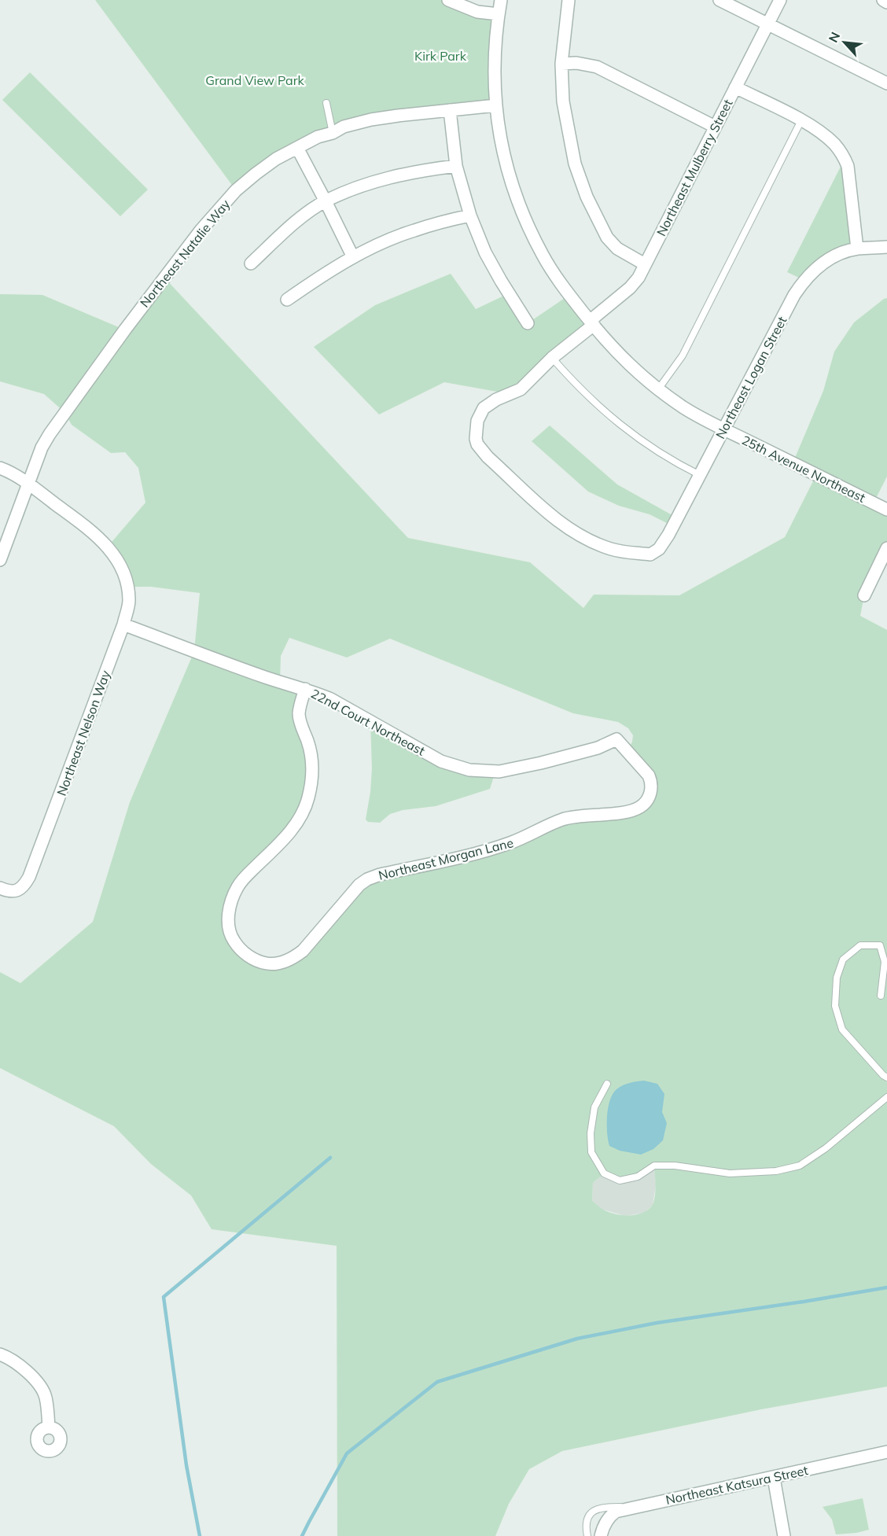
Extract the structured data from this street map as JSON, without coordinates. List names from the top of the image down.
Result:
{
  "streets": {
    "street": [
      "Northeast Mulberry Street",
      "Northeast Natalie Way",
      "Northeast Logan Street",
      "25th Avenue Northeast",
      "22nd Court Northeast",
      "Northeast Nelson Way",
      "Northeast Morgan Lane",
      "Northeast Katsura Street"
    ]
  },
  "crossings": [
    ["Northeast Mulberry Street", "Northeast Logan Street"],
    ["Northeast Mulberry Street", "25th Avenue Northeast"],
    ["Northeast Natalie Way", "25th Avenue Northeast"],
    ["Northeast Natalie Way", "Northeast Nelson Way"],
    ["Northeast Logan Street", "25th Avenue Northeast"],
    ["22nd Court Northeast", "Northeast Nelson Way"],
    ["22nd Court Northeast", "Northeast Morgan Lane"]
  ],
  "parks": ["Kirk Park", "Grand View Park"],
  "north": "top left"
}
